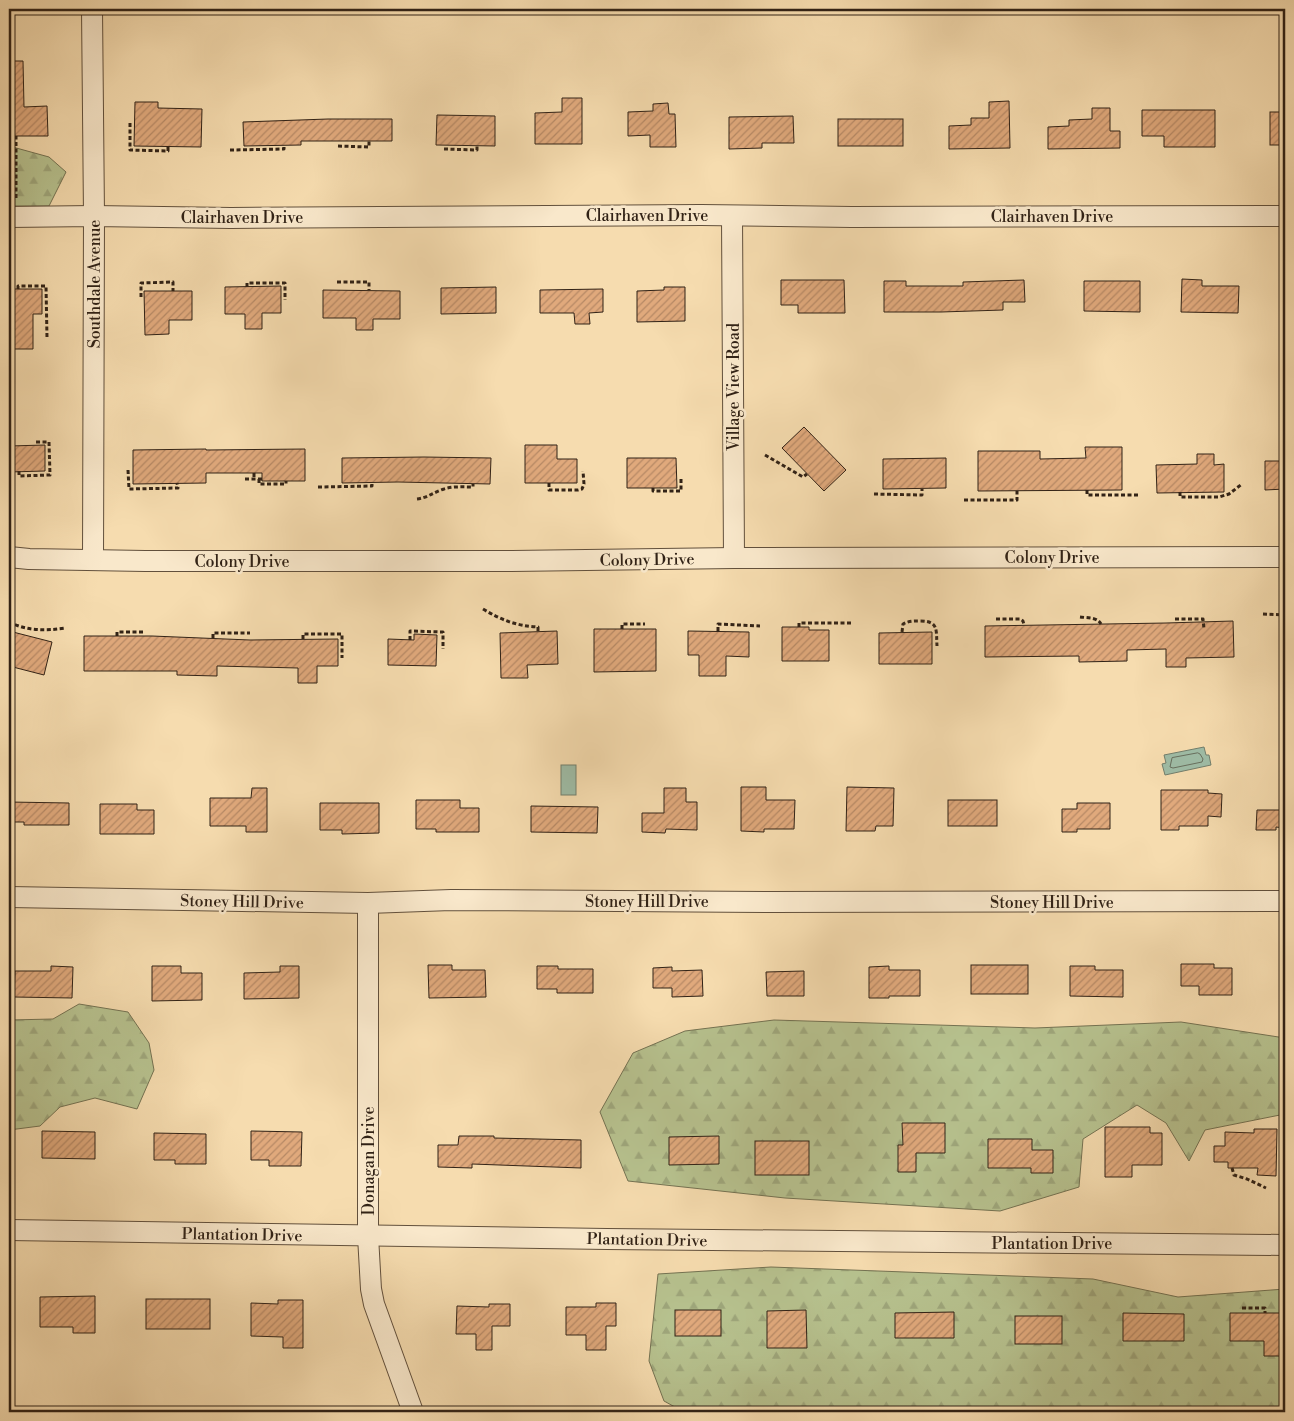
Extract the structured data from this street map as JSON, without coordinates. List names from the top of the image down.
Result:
{
  "streets": {
    "street": [
      "Clairhaven Drive",
      "Southdale Avenue",
      "Village View Road",
      "Colony Drive",
      "Stoney Hill Drive",
      "Donagan Drive",
      "Plantation Drive"
    ]
  },
  "crossings": [
    ["Clairhaven Drive", "Southdale Avenue"],
    ["Clairhaven Drive", "Village View Road"],
    ["Southdale Avenue", "Colony Drive"],
    ["Village View Road", "Colony Drive"],
    ["Stoney Hill Drive", "Donagan Drive"],
    ["Donagan Drive", "Plantation Drive"]
  ]
}
